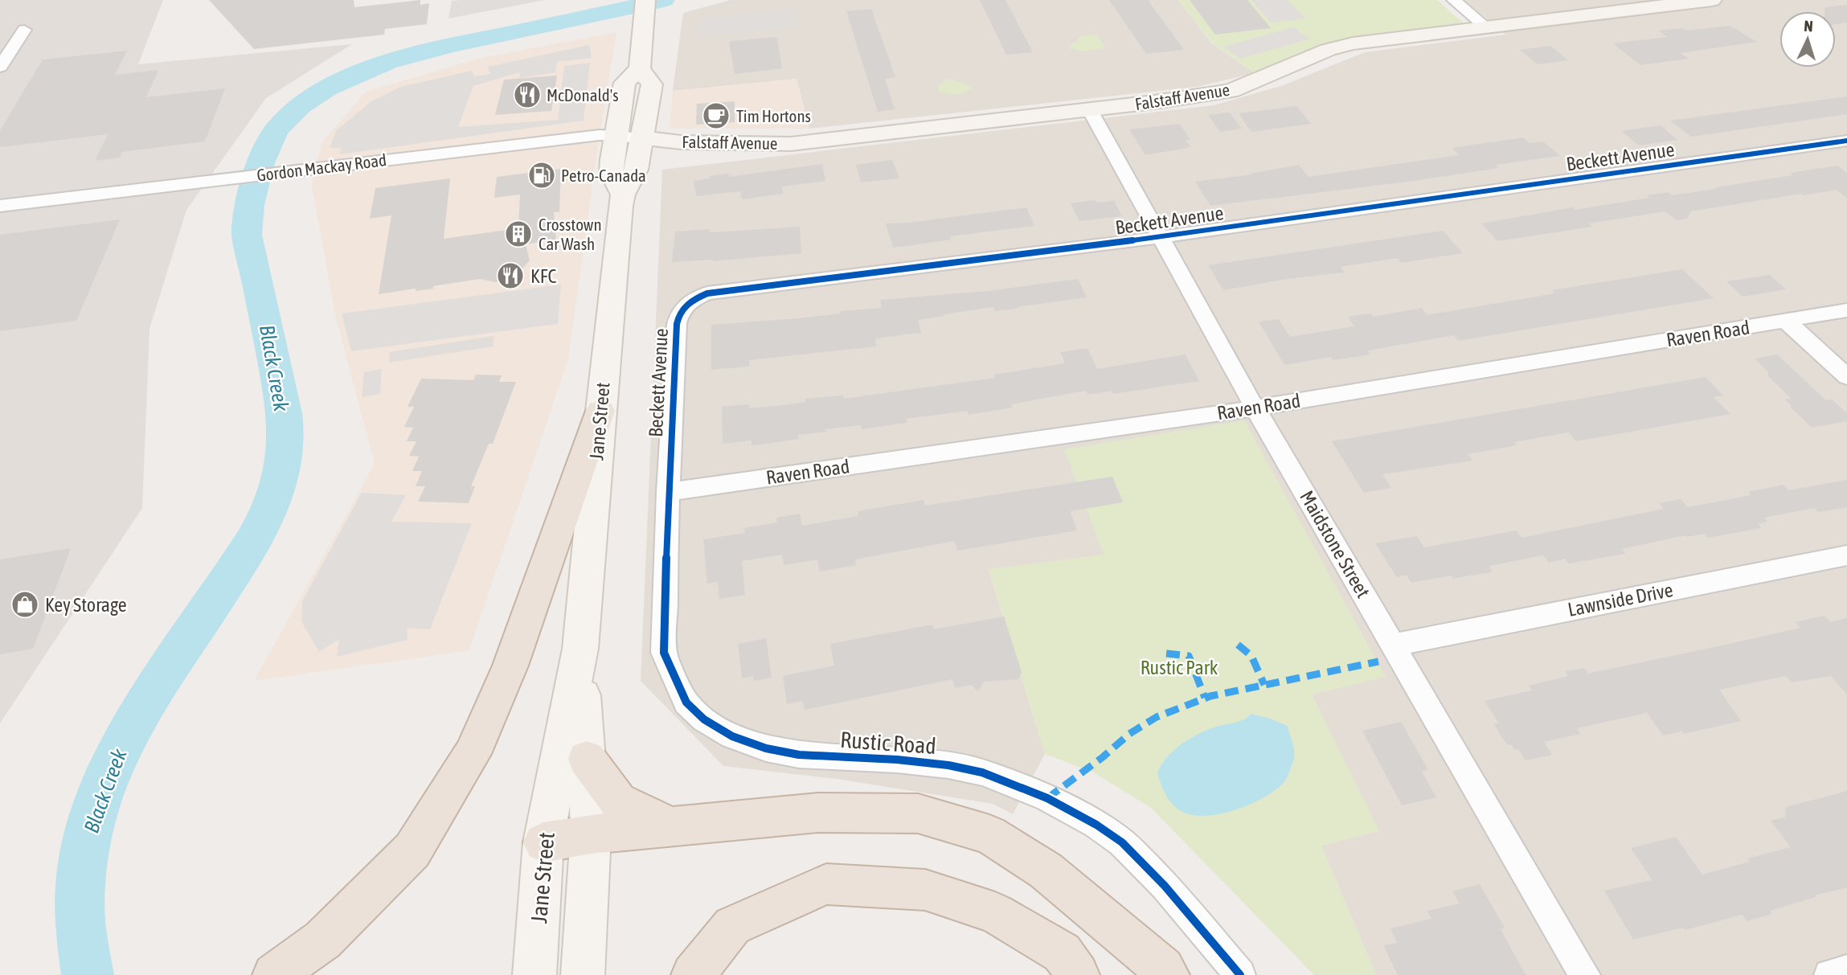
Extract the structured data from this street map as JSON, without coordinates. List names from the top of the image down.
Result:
{
  "streets": {
    "main road": ["Falstaff Avenue", "Jane Street"],
    "street": [
      "Beckett Avenue",
      "Gordon Mackay Road",
      "Raven Road",
      "Maidstone Street",
      "Lawnside Drive",
      "Rustic Road"
    ]
  },
  "crossings": [
    ["Falstaff Avenue", "Gordon Mackay Road"],
    ["Falstaff Avenue", "Jane Street"],
    ["Falstaff Avenue", "Maidstone Street"],
    ["Beckett Avenue", "Raven Road"],
    ["Beckett Avenue", "Maidstone Street"],
    ["Beckett Avenue", "Rustic Road"],
    ["Gordon Mackay Road", "Jane Street"],
    ["Raven Road", "Maidstone Street"],
    ["Raven Road", "Rustic Road"],
    ["Maidstone Street", "Lawnside Drive"]
  ],
  "water": ["Black Creek"],
  "parks": ["Rustic Park"],
  "places": {
    "restaurant": ["McDonald's", "KFC"],
    "cafe": ["Tim Hortons"],
    "fuel station": ["Petro-Canada"],
    "building": ["Crosstown Car Wash"],
    "shop": ["Key Storage"]
  },
  "north": "top"
}
